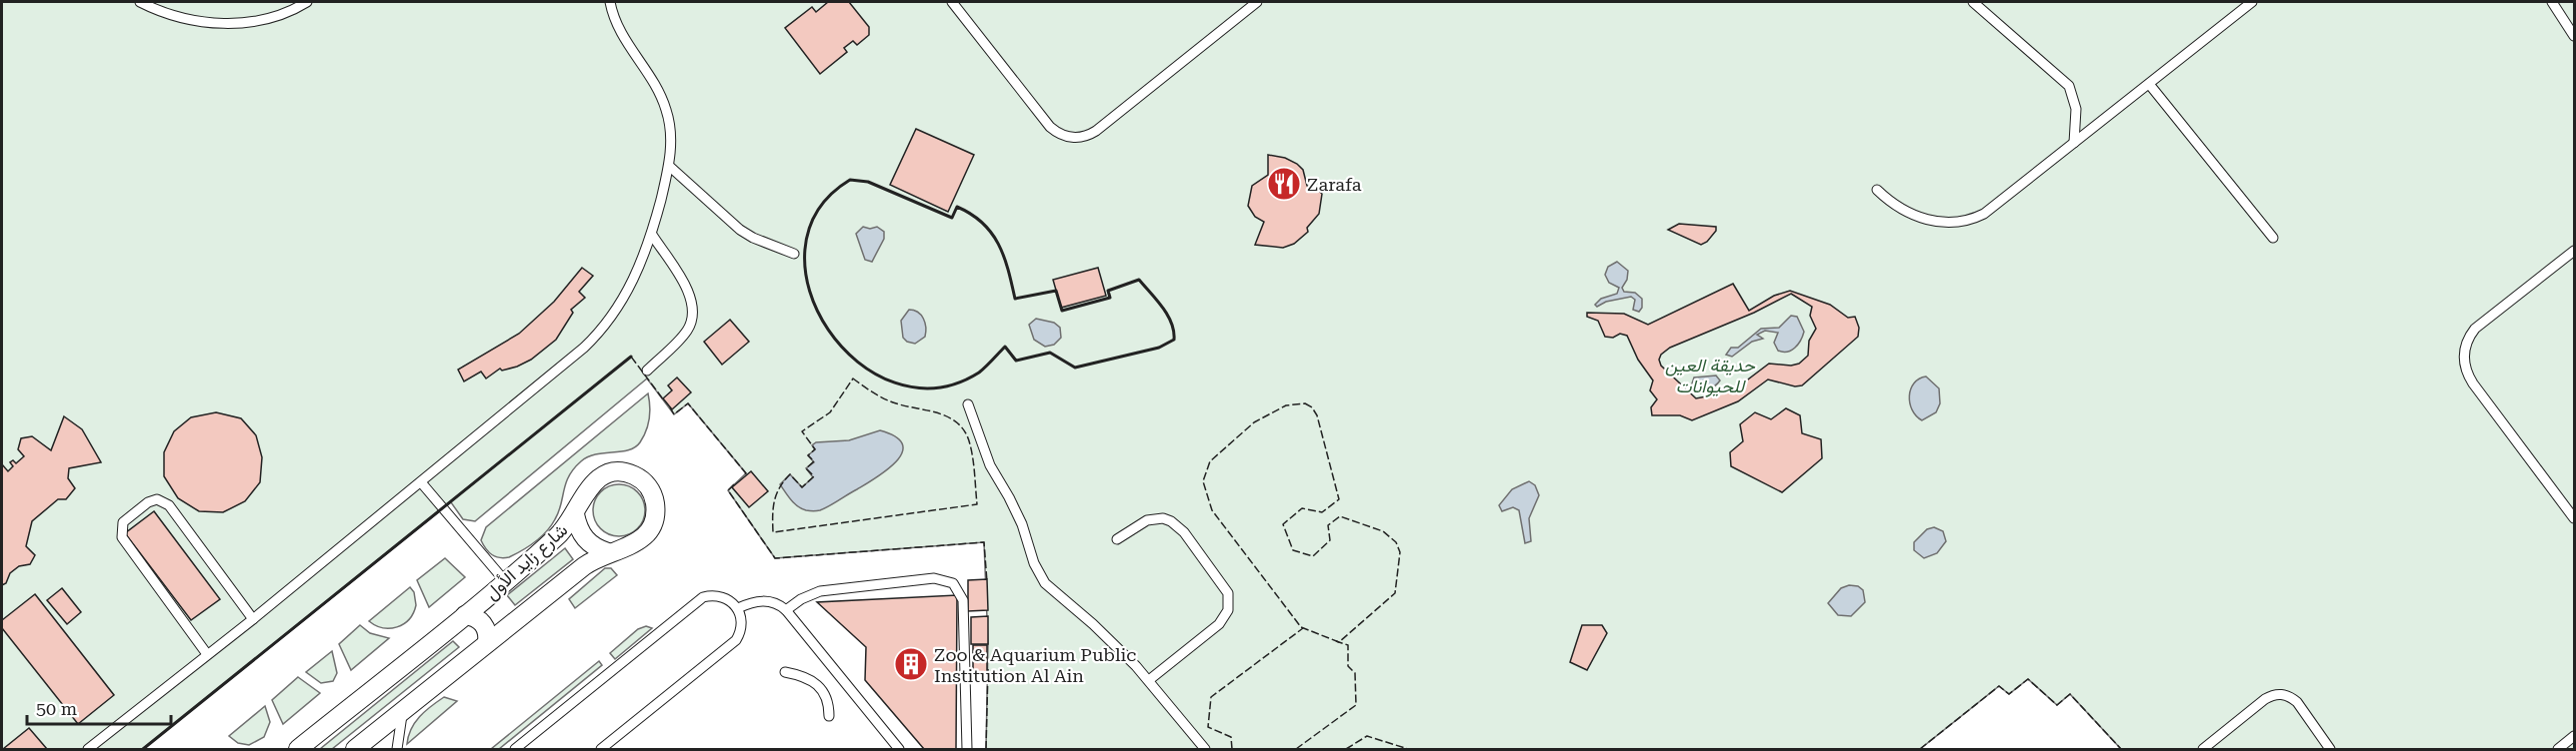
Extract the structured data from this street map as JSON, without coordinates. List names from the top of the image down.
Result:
{
  "streets": {
    "street": ["شارع زايد الأول"]
  },
  "parks": ["حديقة العين للحيوانات"],
  "places": {
    "restaurant": ["Zarafa"],
    "building": ["Zoo & Aquarium Public Institution Al Ain"]
  },
  "scale_bar": "50 m"
}
